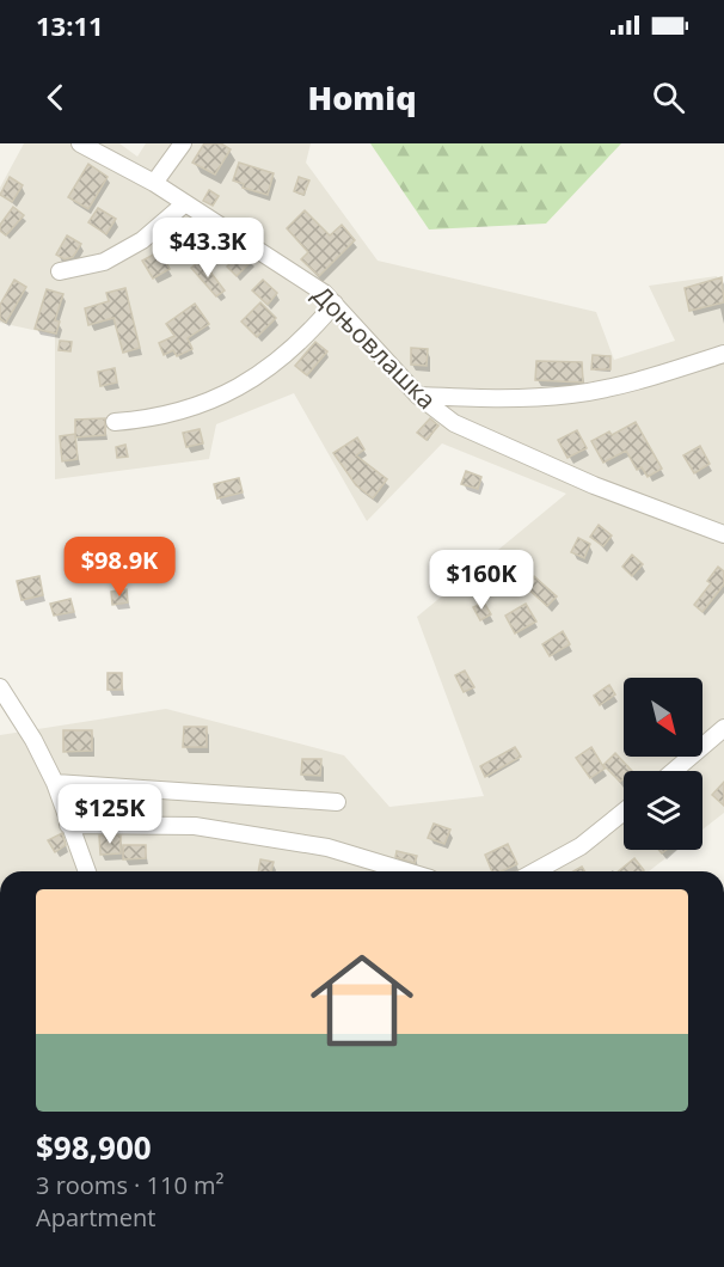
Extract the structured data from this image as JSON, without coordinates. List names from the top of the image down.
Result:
{
  "streets": {
    "street": ["Доњовлашка"]
  },
  "north": "bottom right",
  "page": {
    "status": "13:11",
    "header": "Homiq",
    "price": [
      "$43.3K",
      "$98.9K",
      "$160K",
      "$125K"
    ],
    "list": [
      {
        "name": "$98,900",
        "note": "3 rooms · 110 m² · Apartment"
      }
    ]
  }
}
